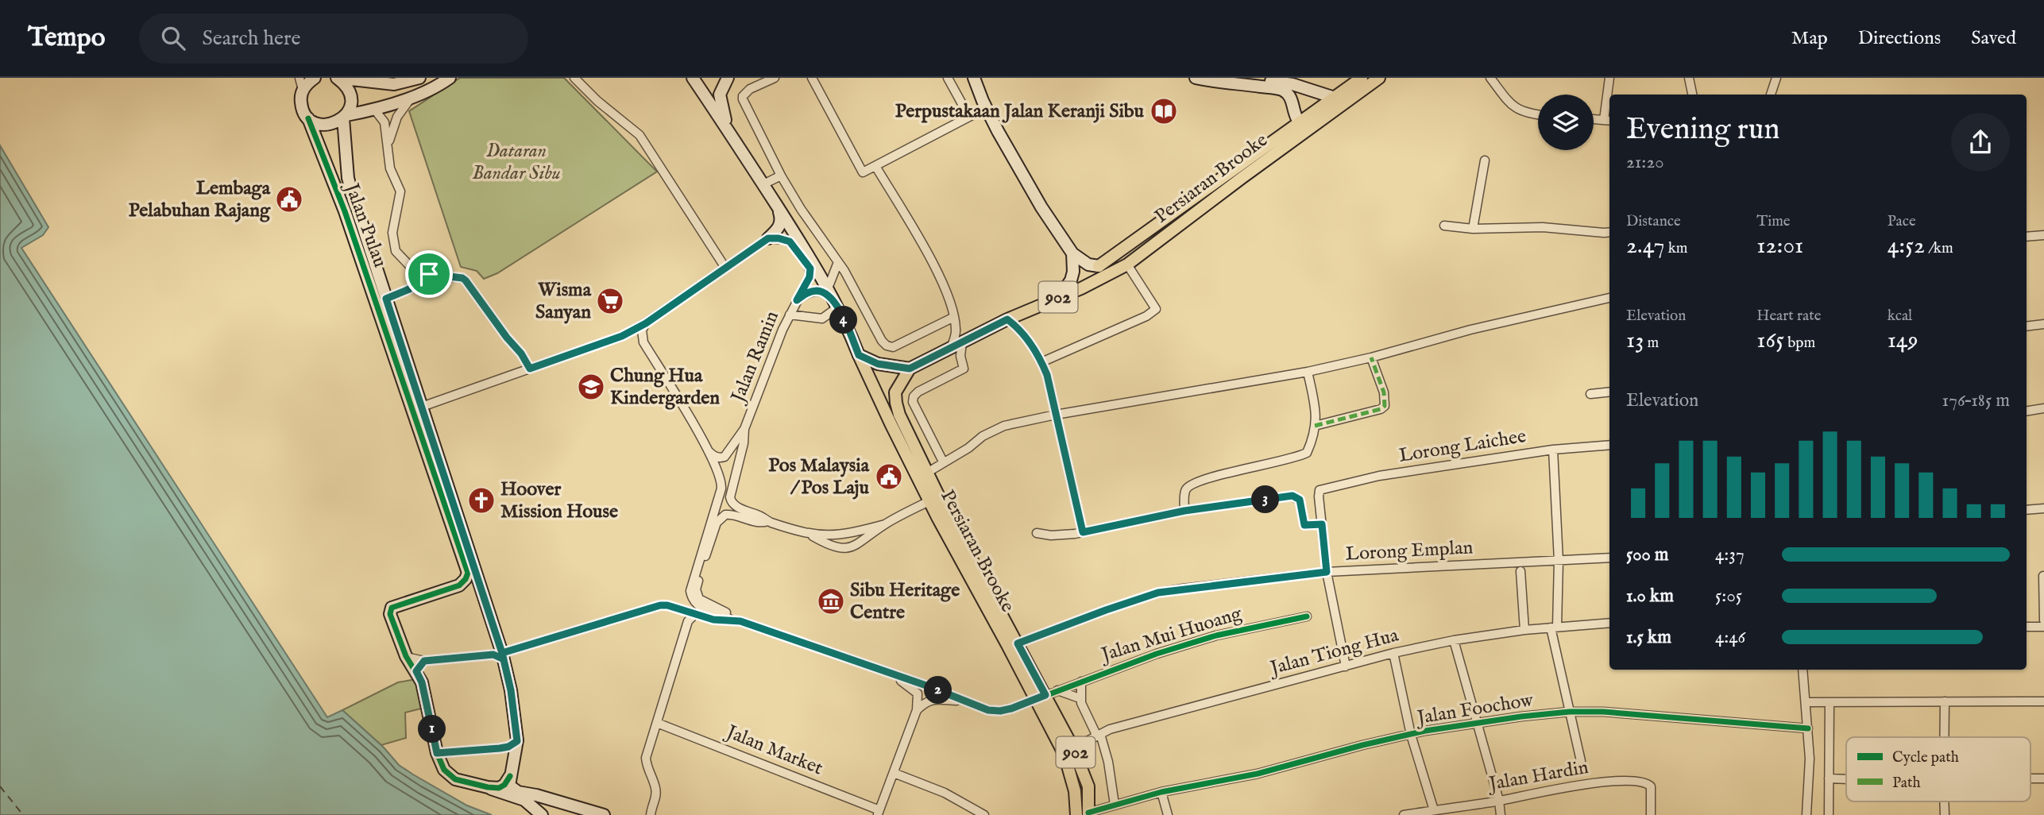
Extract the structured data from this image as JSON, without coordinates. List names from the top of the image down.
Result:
{
  "streets": {
    "main road": ["Persiaran Brooke", "902"],
    "street": [
      "Jalan Pulau",
      "Jalan Ramin",
      "Lorong Laichee",
      "Lorong Emplan",
      "Jalan Mui Huoang",
      "Jalan Tiong Hua",
      "Jalan Foochow",
      "Jalan Market",
      "Jalan Hardin"
    ]
  },
  "crossings": [
    ["Persiaran Brooke", "Lorong Emplan"],
    ["Persiaran Brooke", "Jalan Mui Huoang"],
    ["Persiaran Brooke", "Jalan Tiong Hua"],
    ["Persiaran Brooke", "Jalan Foochow"]
  ],
  "parks": ["Dataran Bandar Sibu"],
  "places": {
    "library": ["Perpustakaan Jalan Keranji Sibu"],
    "public building": ["Lembaga Pelabuhan Rajang", "Pos Malaysia / Pos Laju"],
    "supermarket": ["Wisma Sanyan"],
    "school or university": ["Chung Hua Kindergarden"],
    "church": ["Hoover Mission House"],
    "museum": ["Sibu Heritage Centre"]
  },
  "legend": ["Cycle path", "Path"],
  "page": {
    "header": "Tempo",
    "search": "Search here",
    "nav": ["Map", "Directions", "Saved"],
    "heading": ["Evening run", "21:20"],
    "stats": [
      ["Distance", "2.47 km"],
      ["Time", "12:01"],
      ["Pace", "4:52 /km"],
      ["Elevation", "13 m"],
      ["Heart rate", "165 bpm"],
      ["kcal", "149"]
    ],
    "pins": [
      "4",
      "3",
      "2",
      "1"
    ],
    "chart": ["Elevation", "176–185 m"],
    "list": [
      {
        "name": "500 m",
        "note": "4:37"
      },
      {
        "name": "1.0 km",
        "note": "5:05"
      },
      {
        "name": "1.5 km",
        "note": "4:46"
      }
    ]
  }
}
